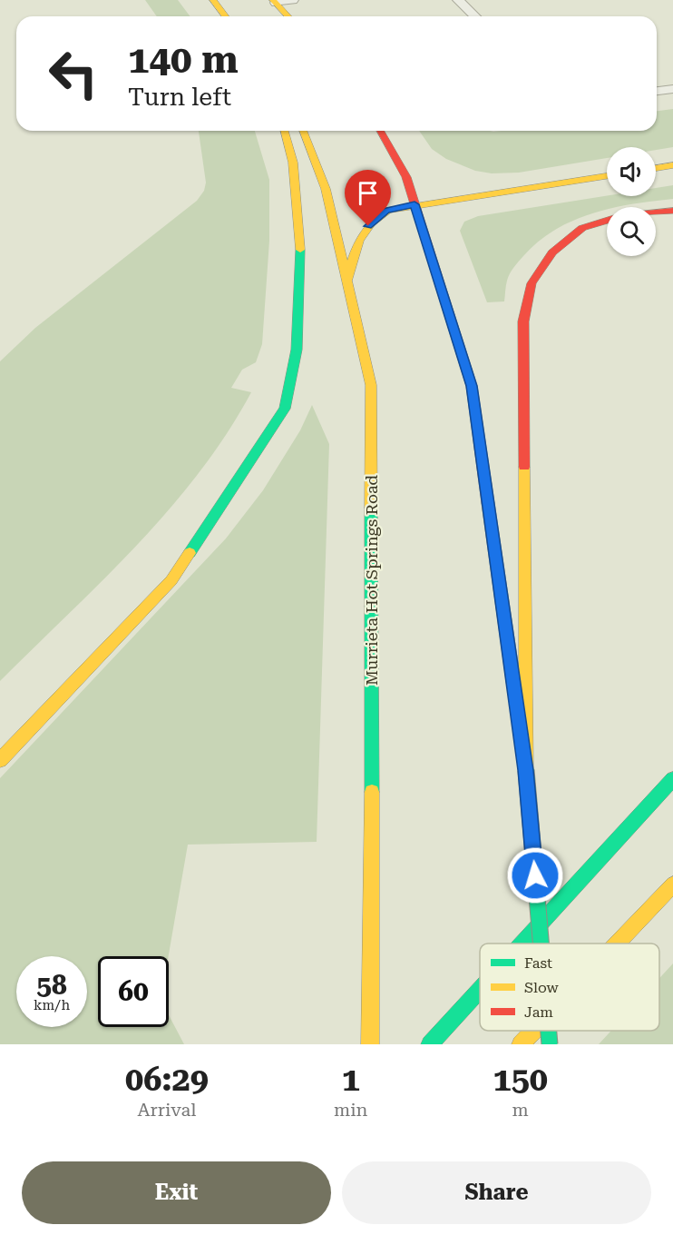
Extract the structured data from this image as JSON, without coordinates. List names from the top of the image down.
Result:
{
  "streets": {
    "main road": ["Murrieta Hot Springs Road"]
  },
  "legend": ["Fast", "Slow", "Jam"],
  "page": {
    "turn": ["140 m", "Turn left"],
    "speed": "58 km/h",
    "limit": "60",
    "eta": [
      "06:29",
      "Arrival",
      "1",
      "min",
      "150",
      "m"
    ],
    "buttons": ["Exit", "Share"]
  }
}
